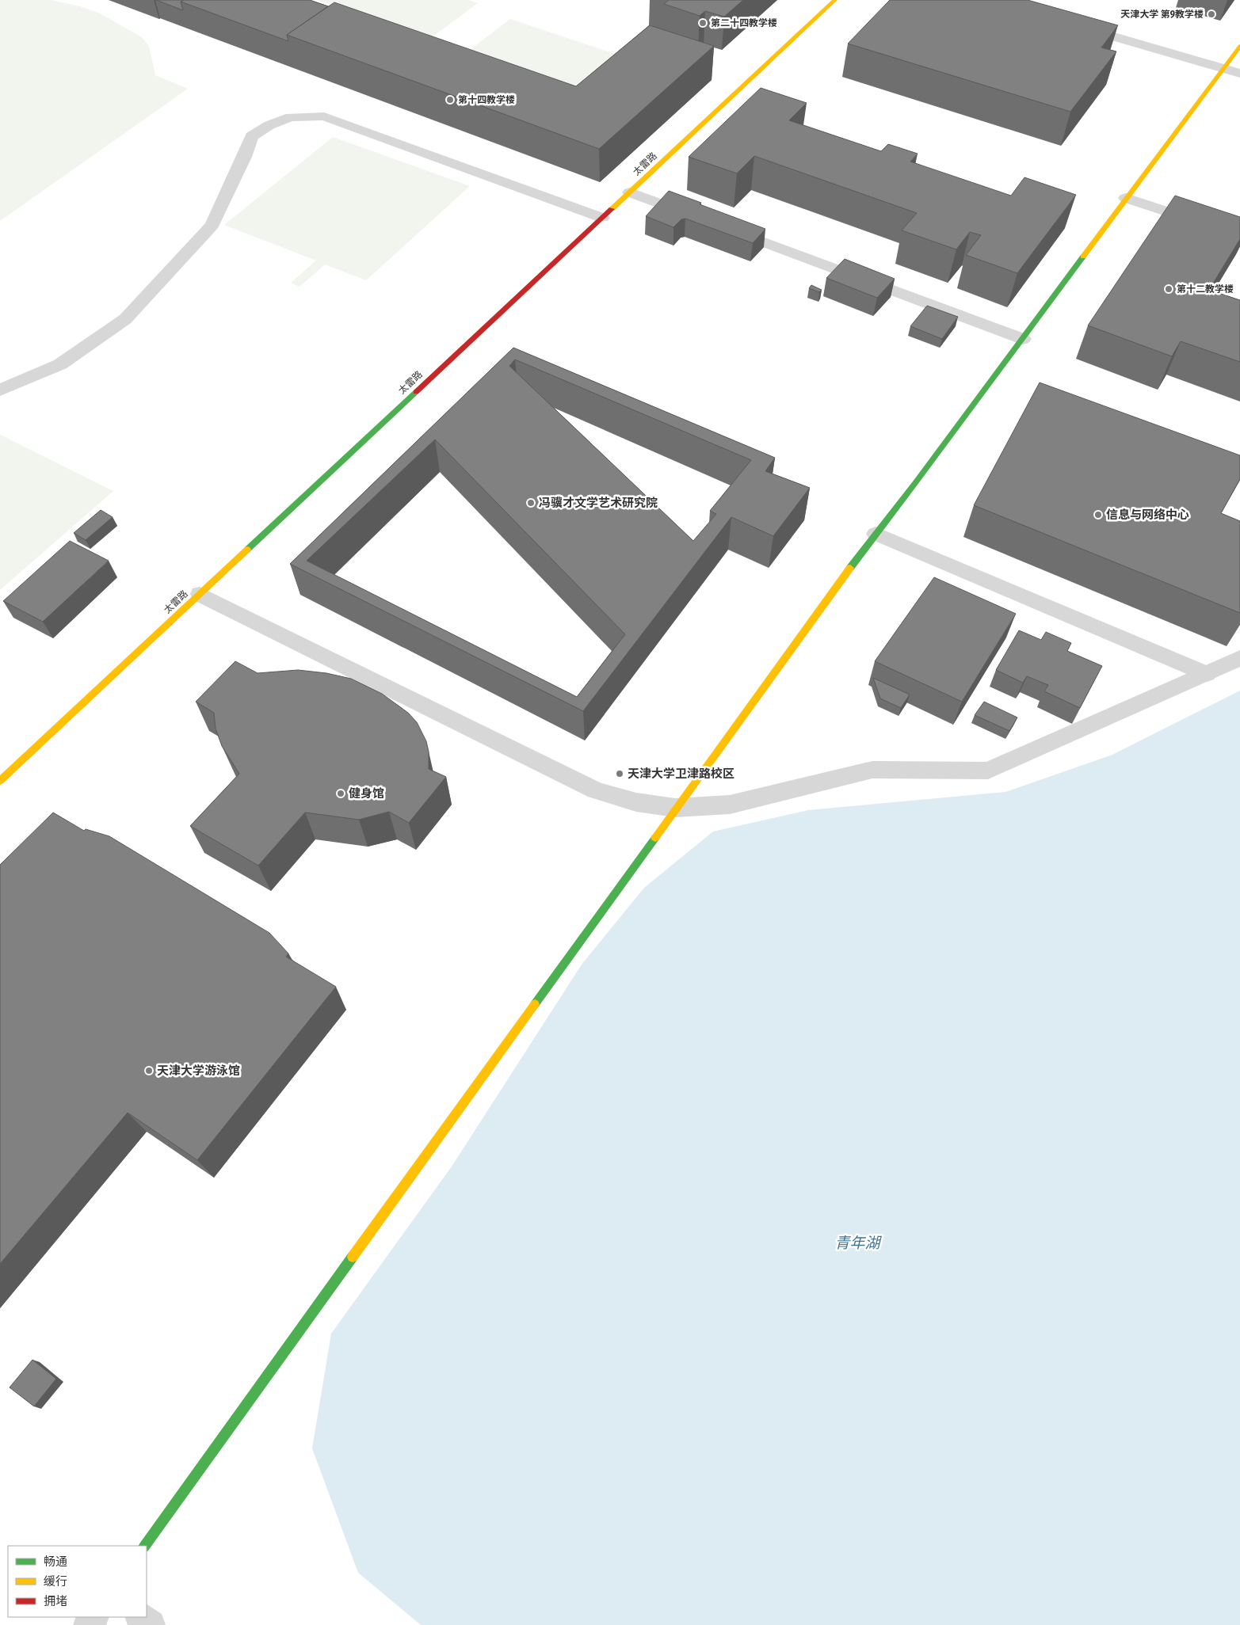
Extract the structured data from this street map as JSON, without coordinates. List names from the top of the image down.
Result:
{
  "streets": {
    "street": ["太雷路"]
  },
  "water": ["青年湖"],
  "places": [
    "天津大学 第9教学楼",
    "第二十四教学楼",
    "第十四教学楼",
    "第十二教学楼",
    "冯骥才文学艺术研究院",
    "信息与网络中心",
    "天津大学卫津路校区",
    "健身馆",
    "天津大学游泳馆"
  ],
  "legend": ["畅通", "缓行", "拥堵"]
}
